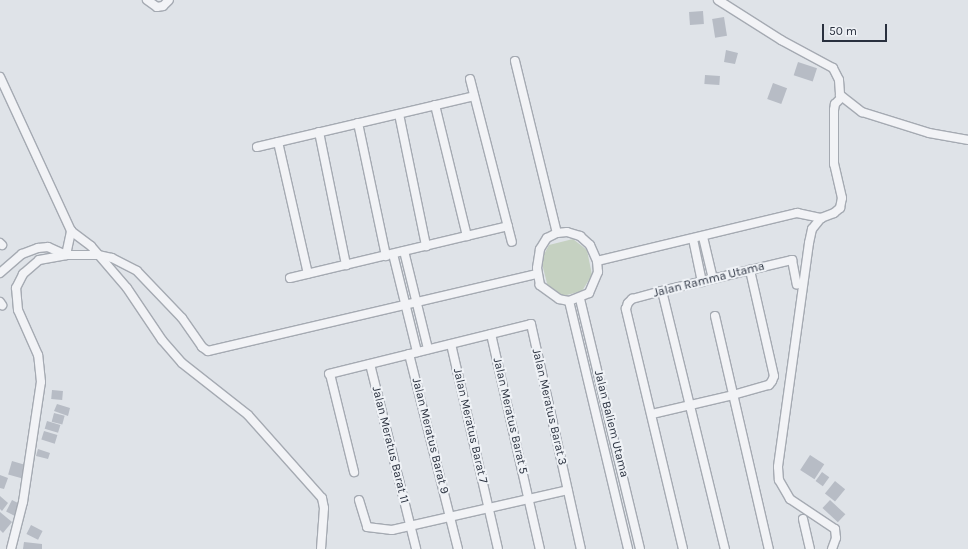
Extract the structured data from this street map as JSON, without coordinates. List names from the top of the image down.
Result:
{
  "streets": {
    "street": [
      "Jalan Ramma Utama",
      "Jalan Meratus Barat 3",
      "Jalan Meratus Barat 5",
      "Jalan Baliem Utama",
      "Jalan Meratus Barat 7",
      "Jalan Meratus Barat 9",
      "Jalan Meratus Barat 11"
    ]
  },
  "crossings": [
    ["Jalan Meratus Barat 3", "Jalan Meratus Barat 5"]
  ],
  "scale_bar": "50 m"
}
